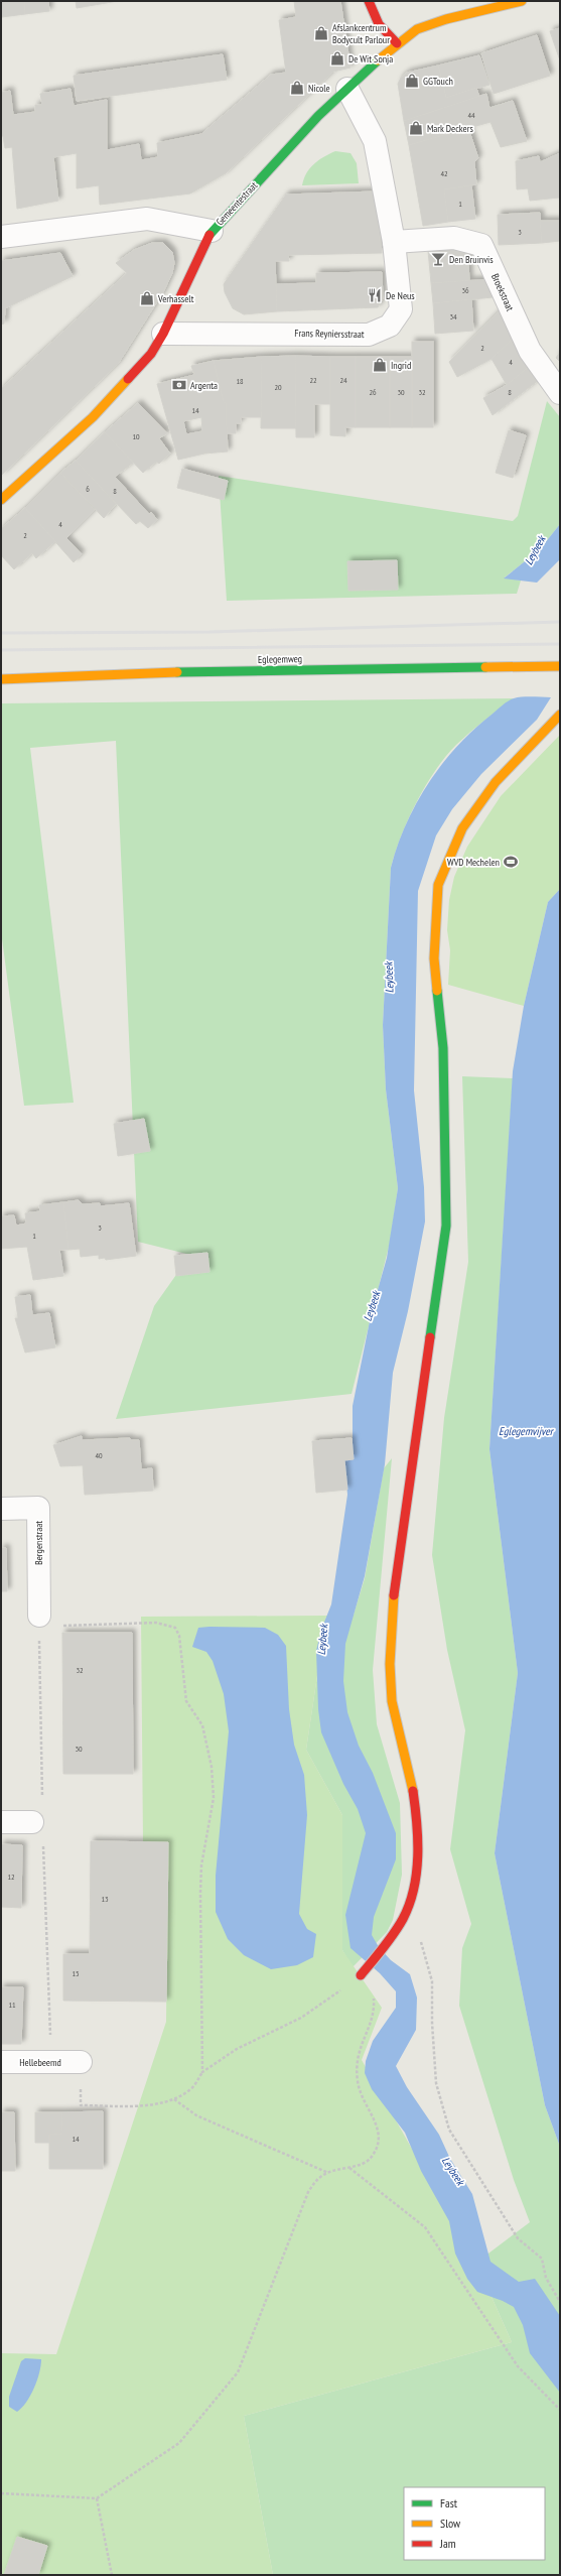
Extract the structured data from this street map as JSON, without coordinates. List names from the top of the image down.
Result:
{
  "streets": {
    "street": [
      "Gemeentestraat",
      "Broekstraat",
      "Frans Reyniersstraat",
      "Eglegemweg",
      "Bergenstraat",
      "Hellebeemd"
    ]
  },
  "crossings": [
    ["Gemeentestraat", "Frans Reyniersstraat"],
    ["Broekstraat", "Frans Reyniersstraat"]
  ],
  "water": ["Leybeek", "Eglegemvijver"],
  "places": {
    "shop": [
      "Afslankcentrum Bodycult Parlour",
      "De Wit Sonja",
      "GGTouch",
      "Nicole",
      "Mark Deckers",
      "Verhasselt",
      "Ingrid"
    ],
    "bar": ["Den Bruinvis"],
    "restaurant": ["De Neus"],
    "bank": ["Argenta"],
    "sports": ["WVD Mechelen"]
  },
  "house_numbers": [
    "44",
    "42",
    "1",
    "3",
    "36",
    "34",
    "2",
    "4",
    "22",
    "24",
    "18",
    "20",
    "26",
    "30",
    "32",
    "8",
    "14",
    "10",
    "6",
    "8",
    "4",
    "2",
    "3",
    "1",
    "40",
    "32",
    "30",
    "12",
    "13",
    "15",
    "11",
    "14"
  ],
  "legend": ["Fast", "Slow", "Jam"]
}
